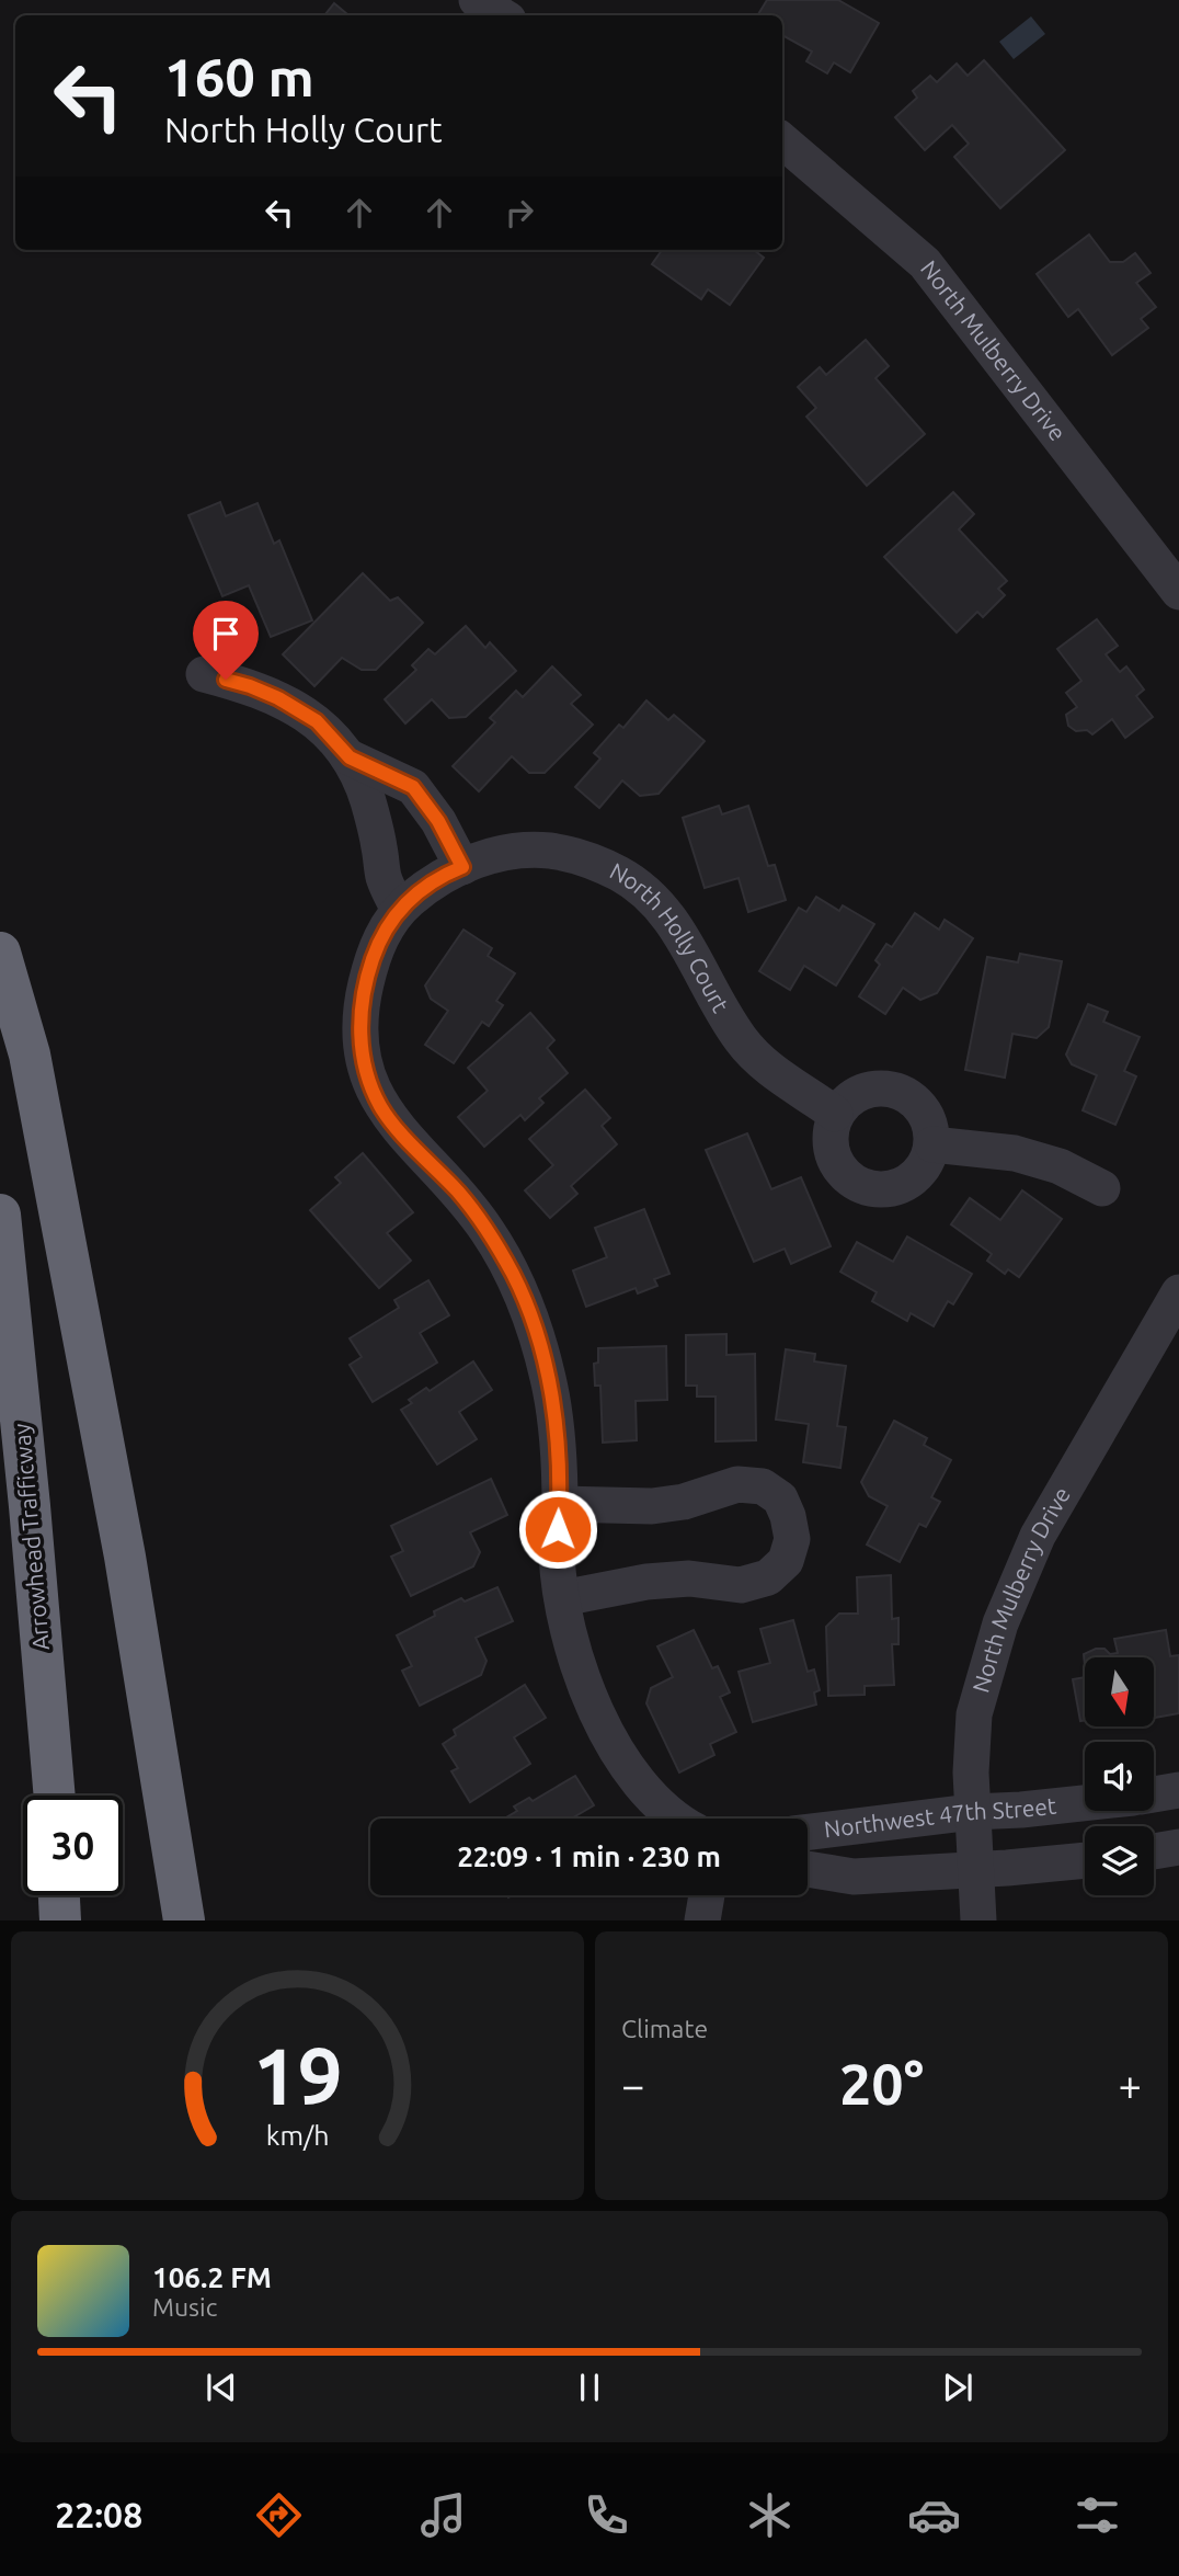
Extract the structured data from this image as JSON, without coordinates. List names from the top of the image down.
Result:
{
  "streets": {
    "highway": ["Arrowhead Trafficway"],
    "street": ["North Mulberry Drive", "North Holly Court", "Northwest 47th Street"]
  },
  "crossings": [
    ["North Mulberry Drive", "Northwest 47th Street"]
  ],
  "north": "bottom",
  "page": {
    "turn": ["160 m", "North Holly Court"],
    "limit": "30",
    "trip": "22:09 · 1 min · 230 m",
    "tile": "Climate",
    "heat": ["−", "20°", "+"],
    "song": ["106.2 FM", "Music"],
    "tabs": "22:08",
    "gauge": ["19", "km/h"]
  }
}
